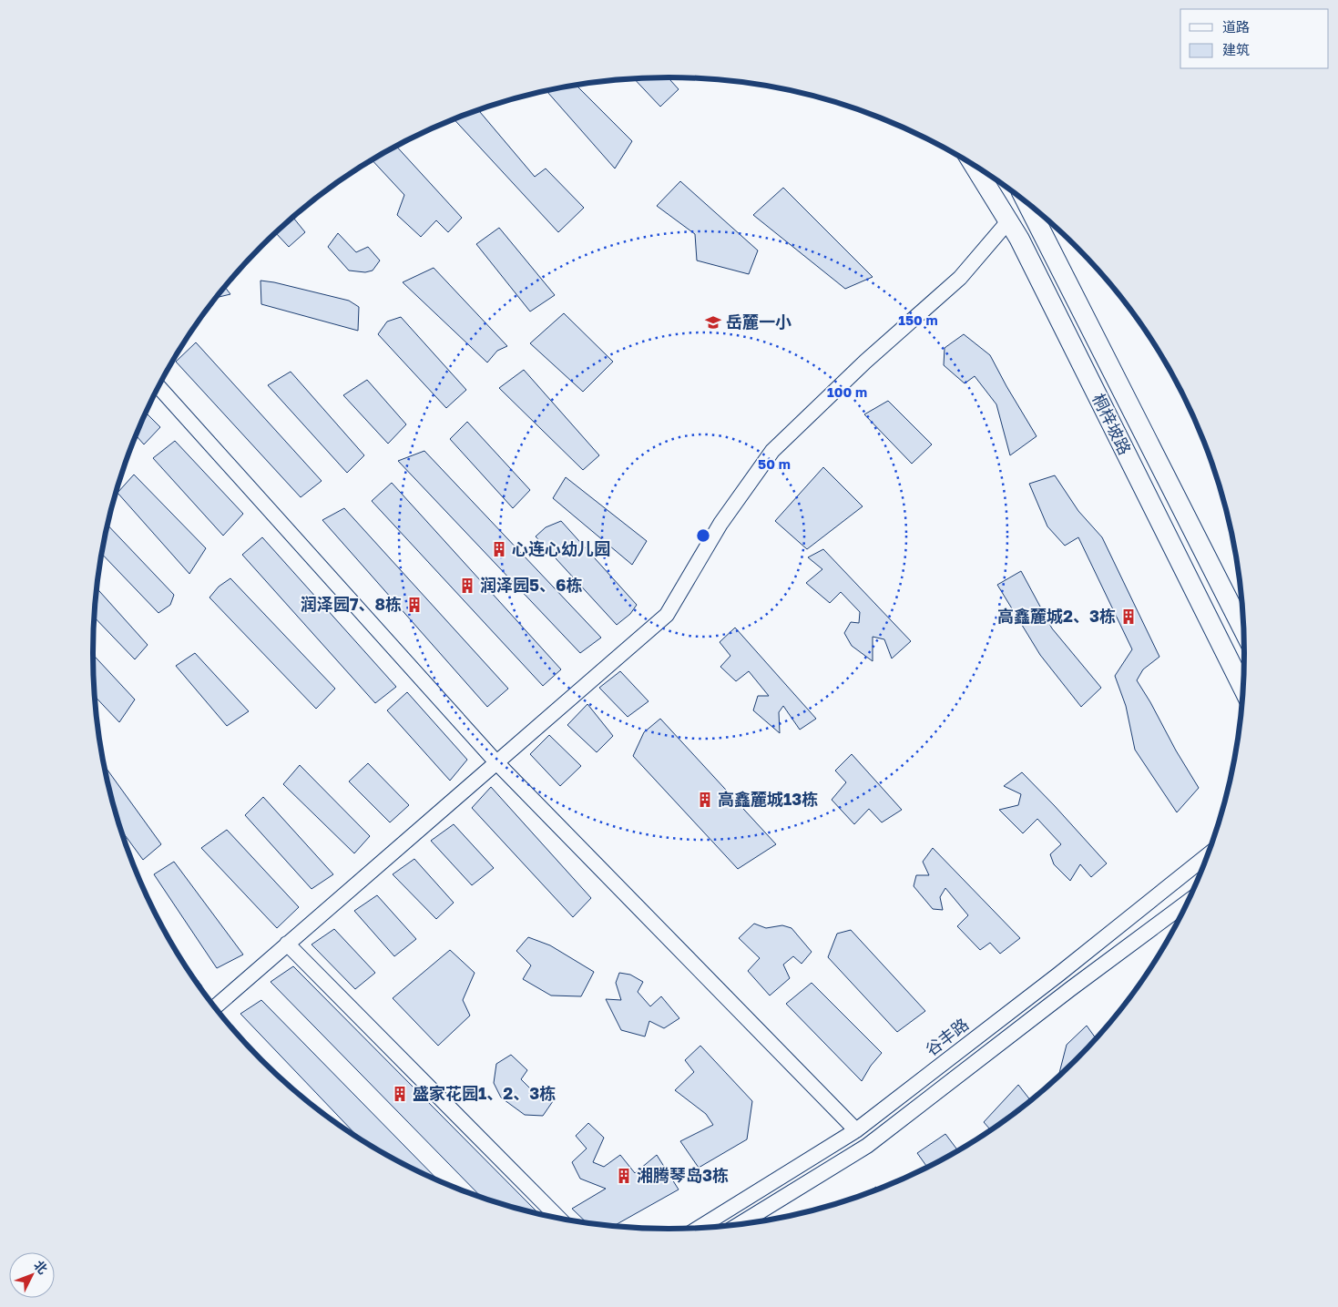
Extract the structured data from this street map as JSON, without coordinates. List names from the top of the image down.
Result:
{
  "streets": {
    "main road": ["桐梓坡路"],
    "street": ["谷丰路"]
  },
  "places": {
    "school or university": ["岳麓一小"],
    "building": [
      "心连心幼儿园",
      "润泽园5、6栋",
      "润泽园7、8栋",
      "高鑫麓城2、3栋",
      "高鑫麓城13栋",
      "盛家花园1、2、3栋",
      "湘腾琴岛3栋"
    ]
  },
  "legend": ["道路", "建筑"],
  "north": "top right",
  "rings": ["150 m", "100 m", "50 m"]
}
